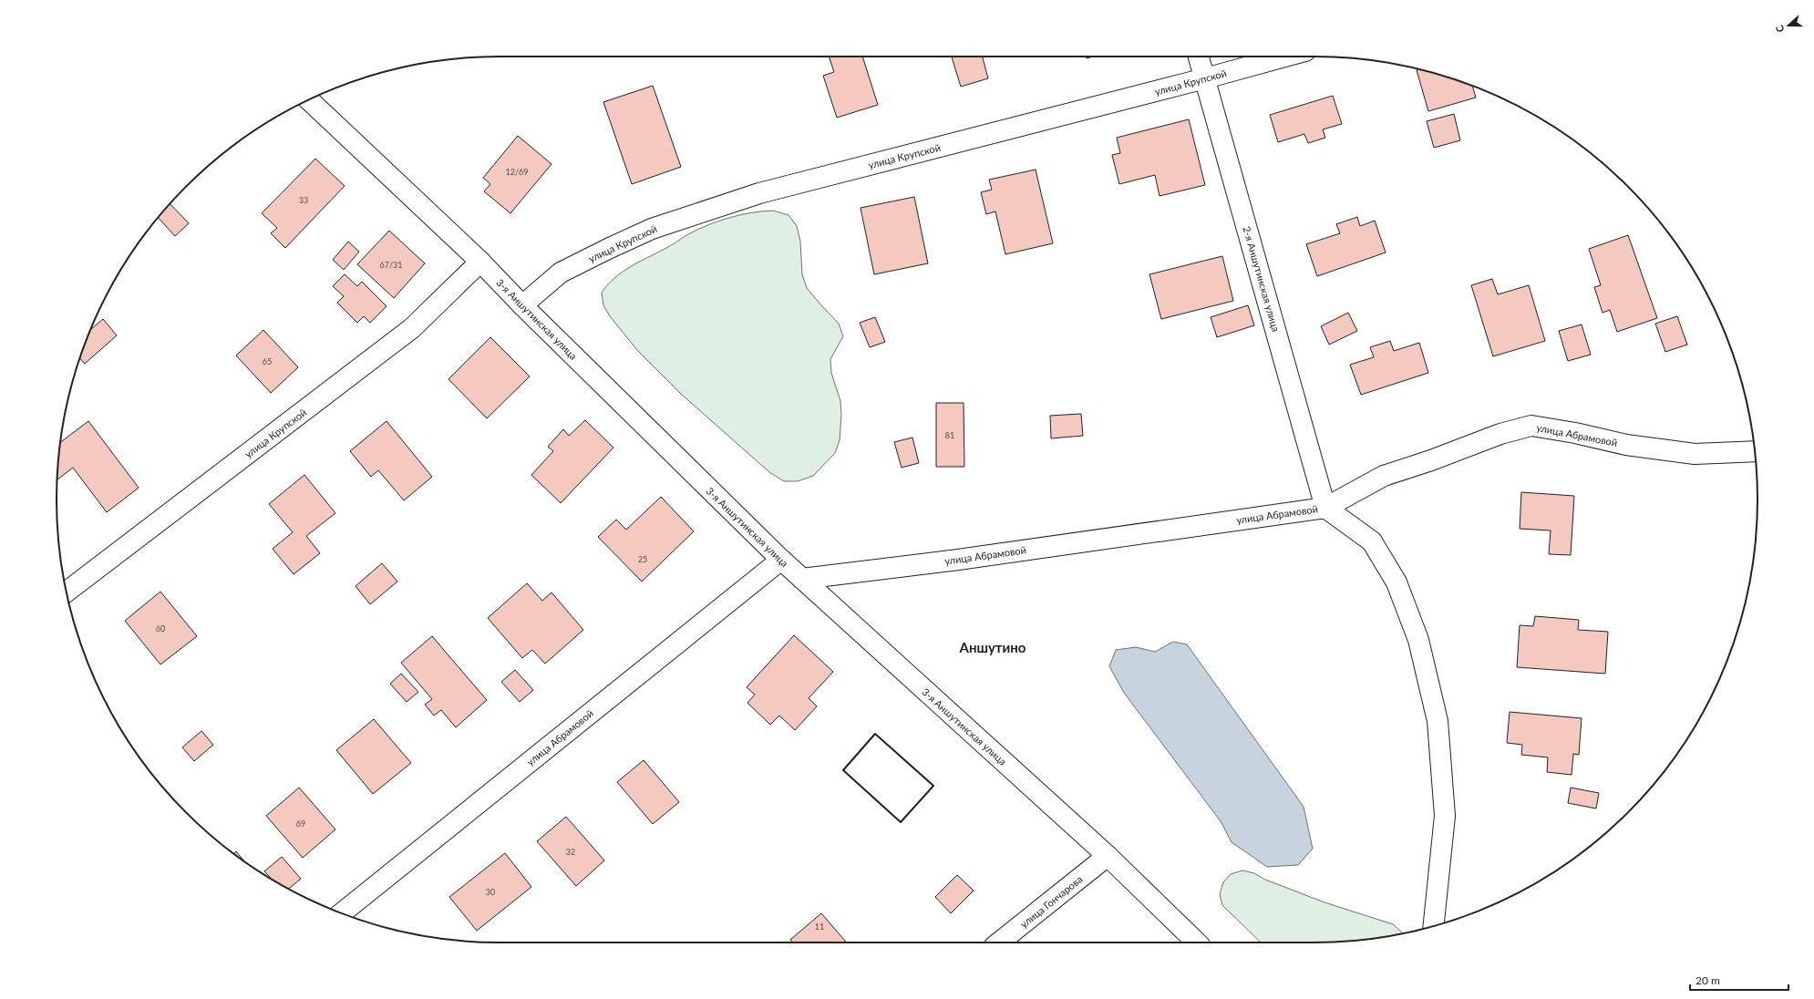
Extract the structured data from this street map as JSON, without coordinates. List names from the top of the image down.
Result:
{
  "streets": {
    "street": [
      "улица Крупской",
      "2-я Аншутинская улица",
      "3-я Аншутинская улица",
      "улица Абрамовой",
      "улица Гончарова"
    ]
  },
  "crossings": [
    ["улица Крупской", "2-я Аншутинская улица"],
    ["улица Крупской", "3-я Аншутинская улица"],
    ["2-я Аншутинская улица", "улица Абрамовой"],
    ["3-я Аншутинская улица", "улица Абрамовой"],
    ["3-я Аншутинская улица", "улица Гончарова"]
  ],
  "districts": ["Аншутино"],
  "house_numbers": [
    "12/69",
    "33",
    "67/31",
    "65",
    "81",
    "25",
    "60",
    "69",
    "32",
    "30",
    "11"
  ],
  "scale_bar": "20 m",
  "north": "left"
}
